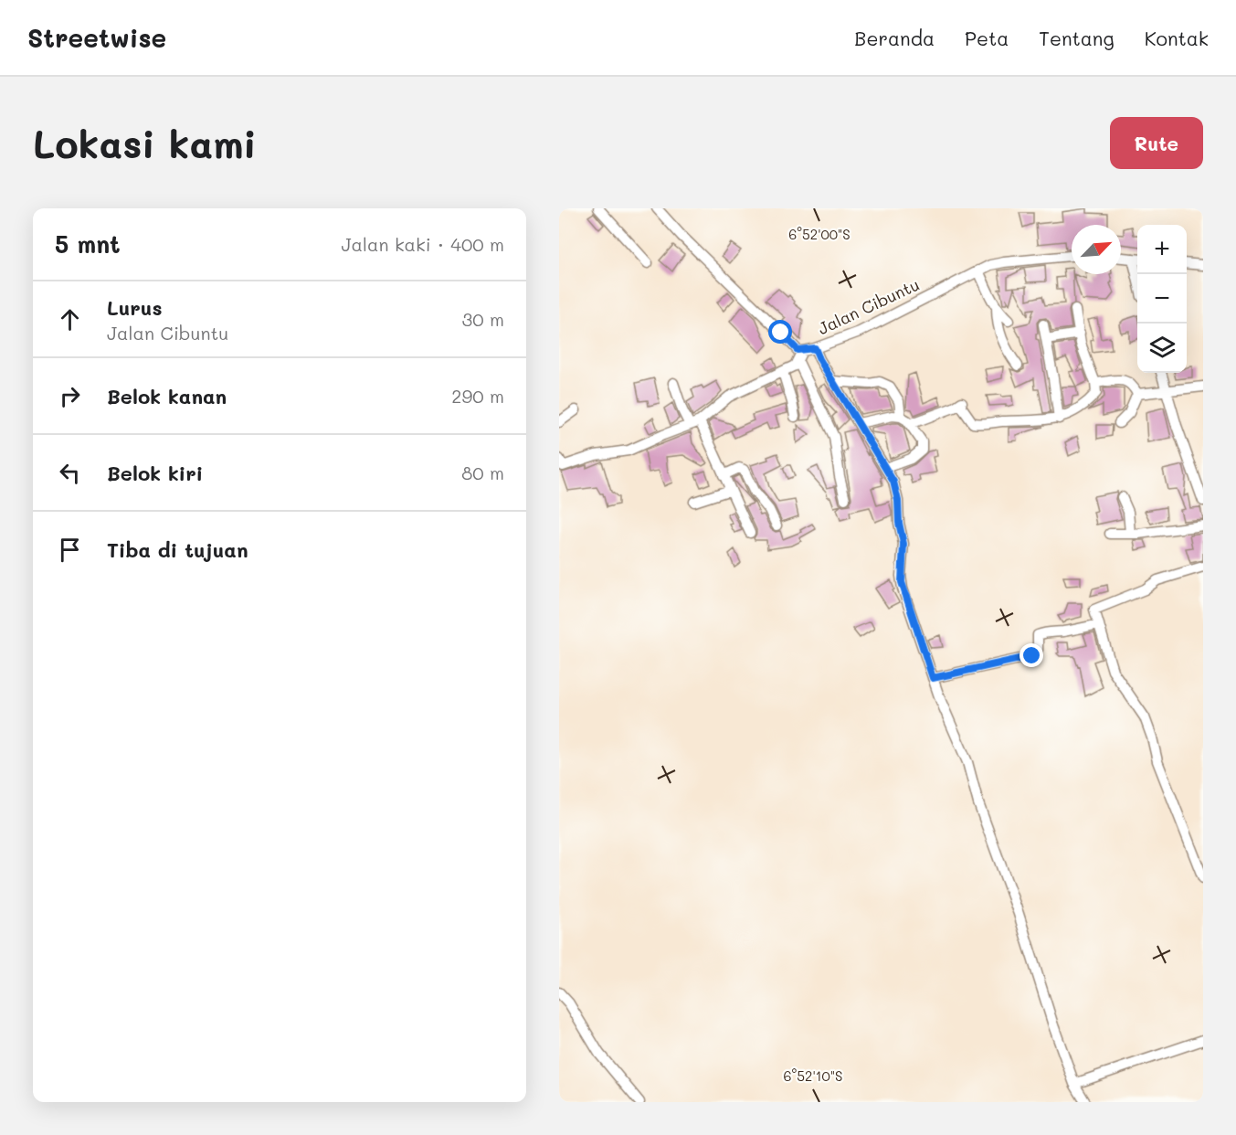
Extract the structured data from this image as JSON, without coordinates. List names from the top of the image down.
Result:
{
  "streets": {
    "street": ["Jalan Cibuntu"]
  },
  "north": "top right",
  "page": {
    "header": "Streetwise",
    "nav": [
      "Beranda",
      "Peta",
      "Tentang",
      "Kontak"
    ],
    "buttons": "Rute",
    "title": "Lokasi kami",
    "heading": ["5 mnt", "Jalan kaki · 400 m"],
    "map_buttons": ["+", "−"],
    "list": [
      ["Lurus", "Jalan Cibuntu", "30 m"],
      ["Belok kanan", "290 m"],
      ["Belok kiri", "80 m"],
      "Tiba di tujuan"
    ]
  },
  "coordinates": ["6°52'00\"S", "6°52'10\"S"]
}
